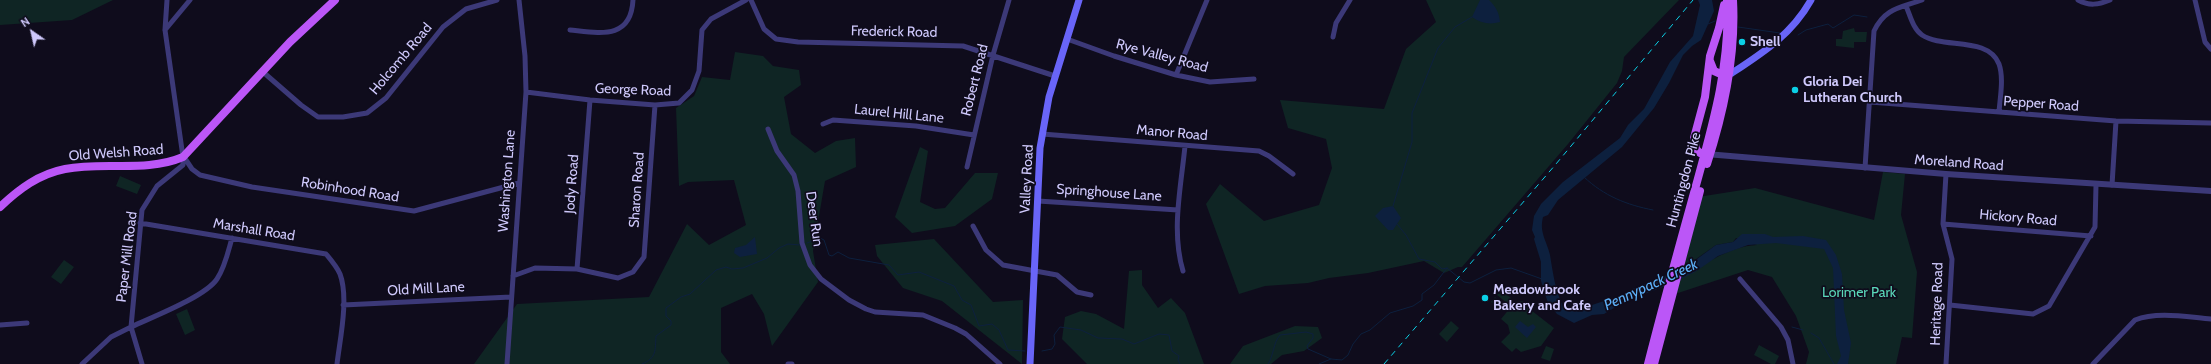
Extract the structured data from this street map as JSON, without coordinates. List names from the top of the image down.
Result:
{
  "streets": {
    "main road": ["Old Welsh Road", "Valley Road", "Huntingdon Pike"],
    "street": [
      "Frederick Road",
      "Rye Valley Road",
      "Holcomb Road",
      "Robert Road",
      "George Road",
      "Pepper Road",
      "Laurel Hill Lane",
      "Manor Road",
      "Moreland Road",
      "Washington Lane",
      "Jody Road",
      "Robinhood Road",
      "Sharon Road",
      "Springhouse Lane",
      "Hickory Road",
      "Deer Run",
      "Marshall Road",
      "Paper Mill Road",
      "Old Mill Lane",
      "Heritage Road"
    ]
  },
  "crossings": [
    ["Frederick Road", "Robert Road"],
    ["Frederick Road", "Valley Road"],
    ["Rye Valley Road", "Valley Road"],
    ["Holcomb Road", "Old Welsh Road"],
    ["Robert Road", "Laurel Hill Lane"],
    ["George Road", "Washington Lane"],
    ["George Road", "Jody Road"],
    ["George Road", "Sharon Road"],
    ["Manor Road", "Valley Road"],
    ["Old Welsh Road", "Robinhood Road"],
    ["Old Welsh Road", "Paper Mill Road"],
    ["Moreland Road", "Huntingdon Pike"],
    ["Moreland Road", "Heritage Road"],
    ["Valley Road", "Springhouse Lane"],
    ["Washington Lane", "Robinhood Road"],
    ["Washington Lane", "Old Mill Lane"],
    ["Jody Road", "Sharon Road"],
    ["Robinhood Road", "Paper Mill Road"],
    ["Hickory Road", "Heritage Road"],
    ["Marshall Road", "Paper Mill Road"],
    ["Marshall Road", "Old Mill Lane"]
  ],
  "water": ["Pennypack Creek"],
  "parks": ["Lorimer Park"],
  "places": ["Shell", "Gloria Dei Lutheran Church", "Meadowbrook Bakery and Cafe"],
  "north": "top left"
}
